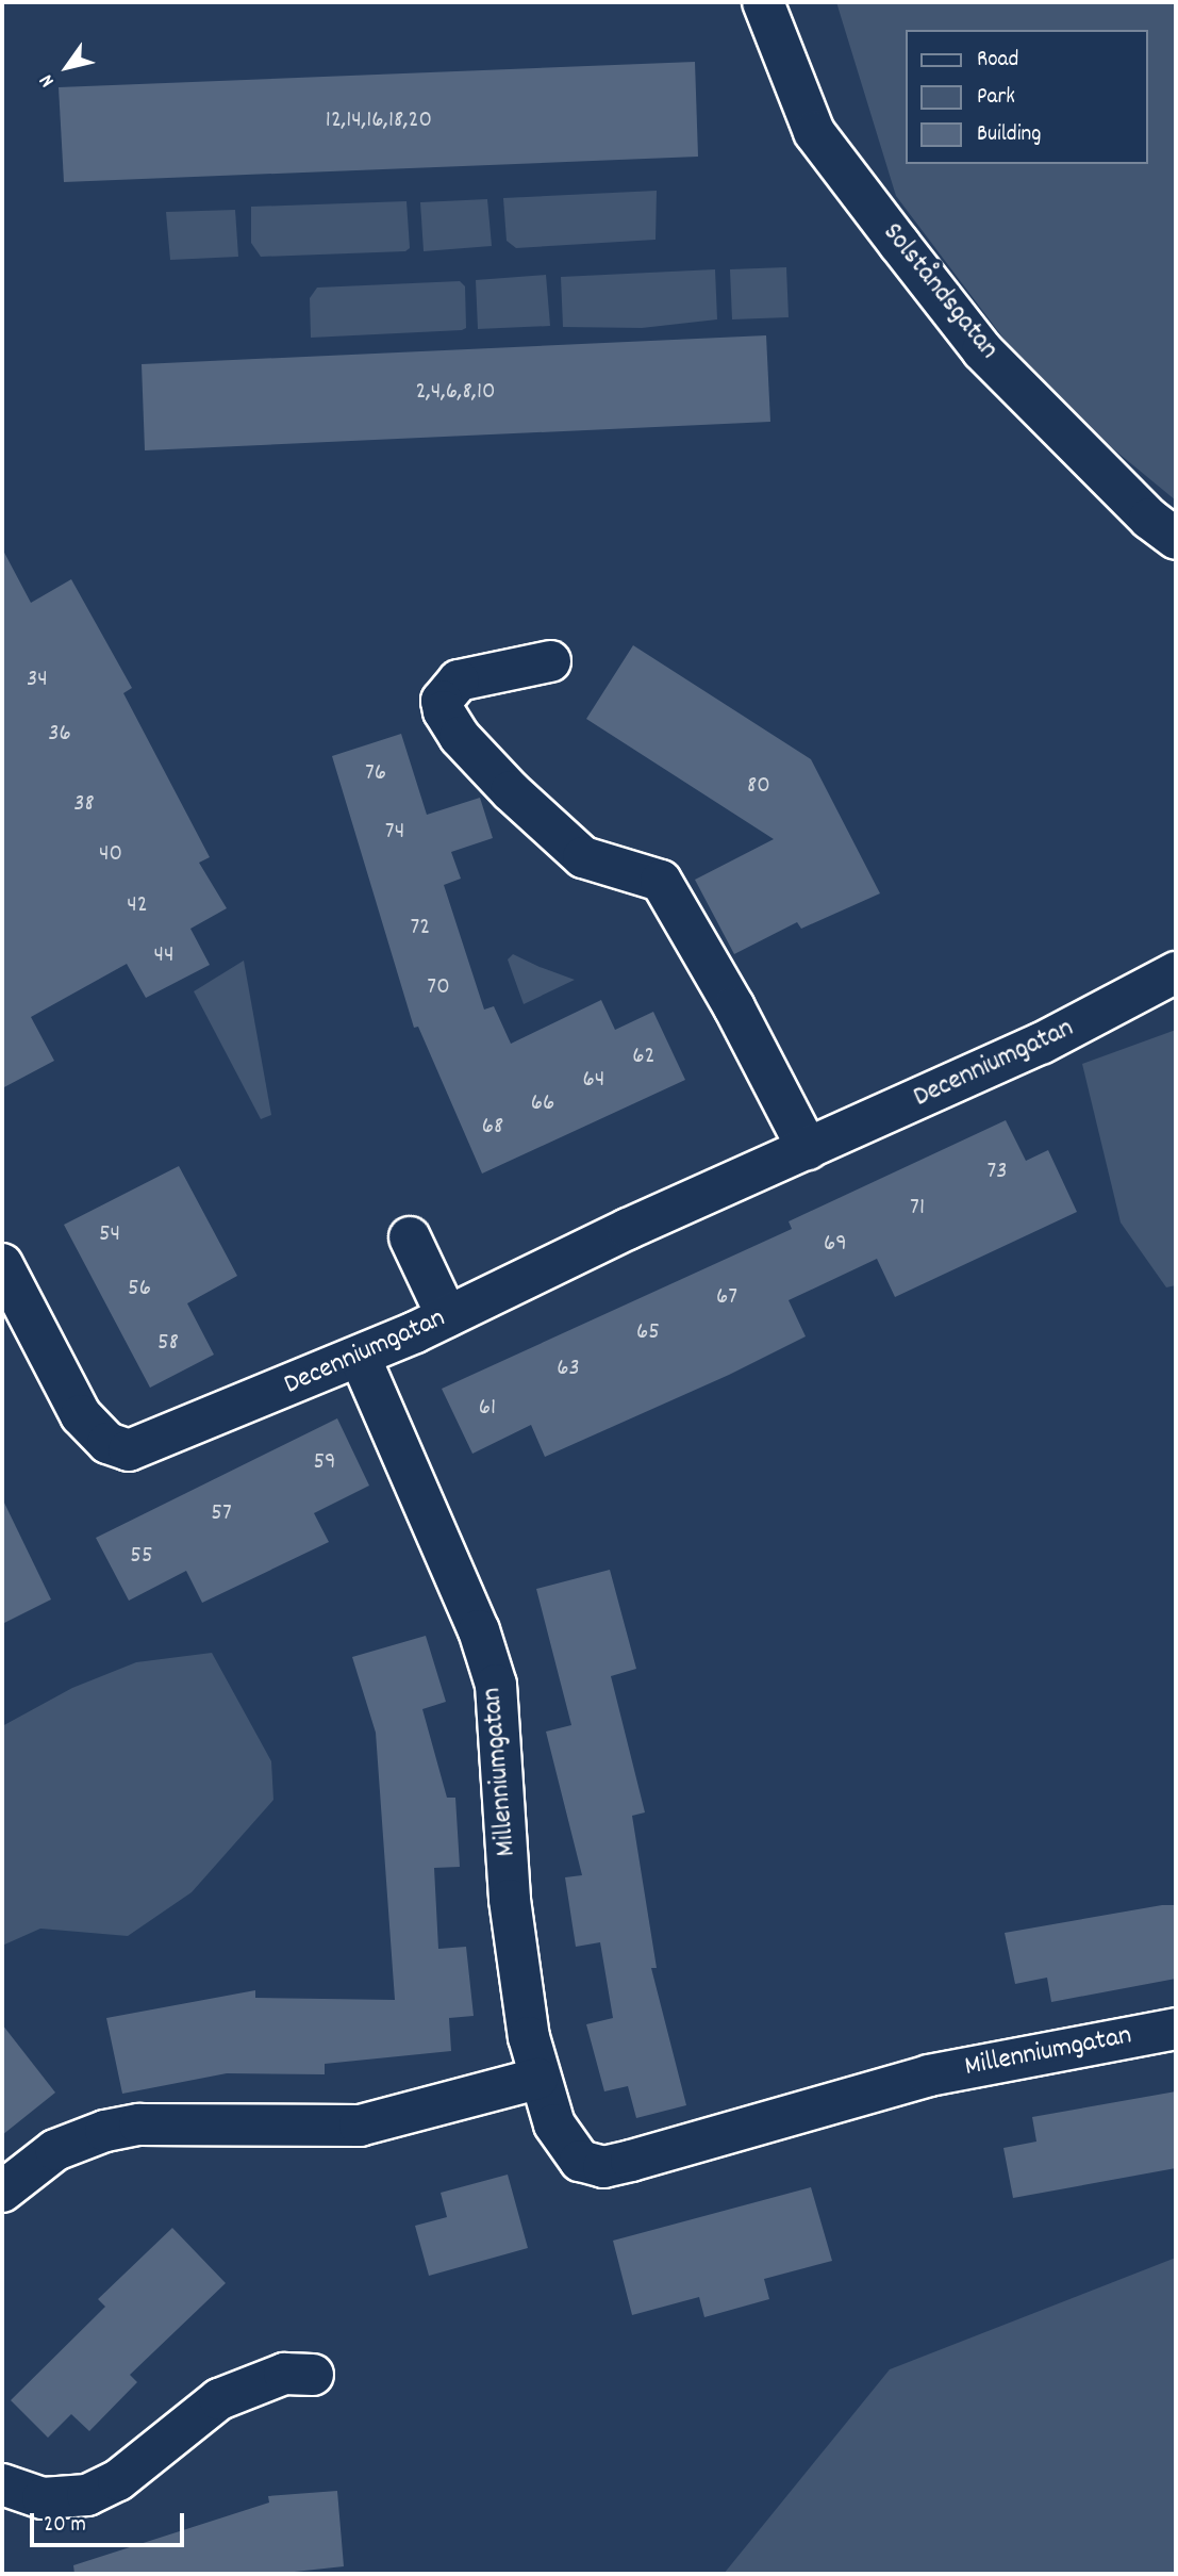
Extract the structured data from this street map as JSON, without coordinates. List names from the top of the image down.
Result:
{
  "streets": {
    "street": ["Solståndsgatan", "Decenniumgatan", "Millenniumgatan"]
  },
  "crossings": [
    ["Decenniumgatan", "Millenniumgatan"]
  ],
  "house_numbers": [
    "12,14,16,18,20",
    "2,4,6,8,10",
    "34",
    "36",
    "76",
    "80",
    "38",
    "74",
    "40",
    "42",
    "72",
    "44",
    "70",
    "62",
    "64",
    "66",
    "68",
    "73",
    "71",
    "54",
    "69",
    "56",
    "67",
    "65",
    "58",
    "63",
    "61",
    "59",
    "57",
    "55"
  ],
  "legend": ["Road", "Park", "Building"],
  "scale_bar": "20 m",
  "north": "bottom left"
}
